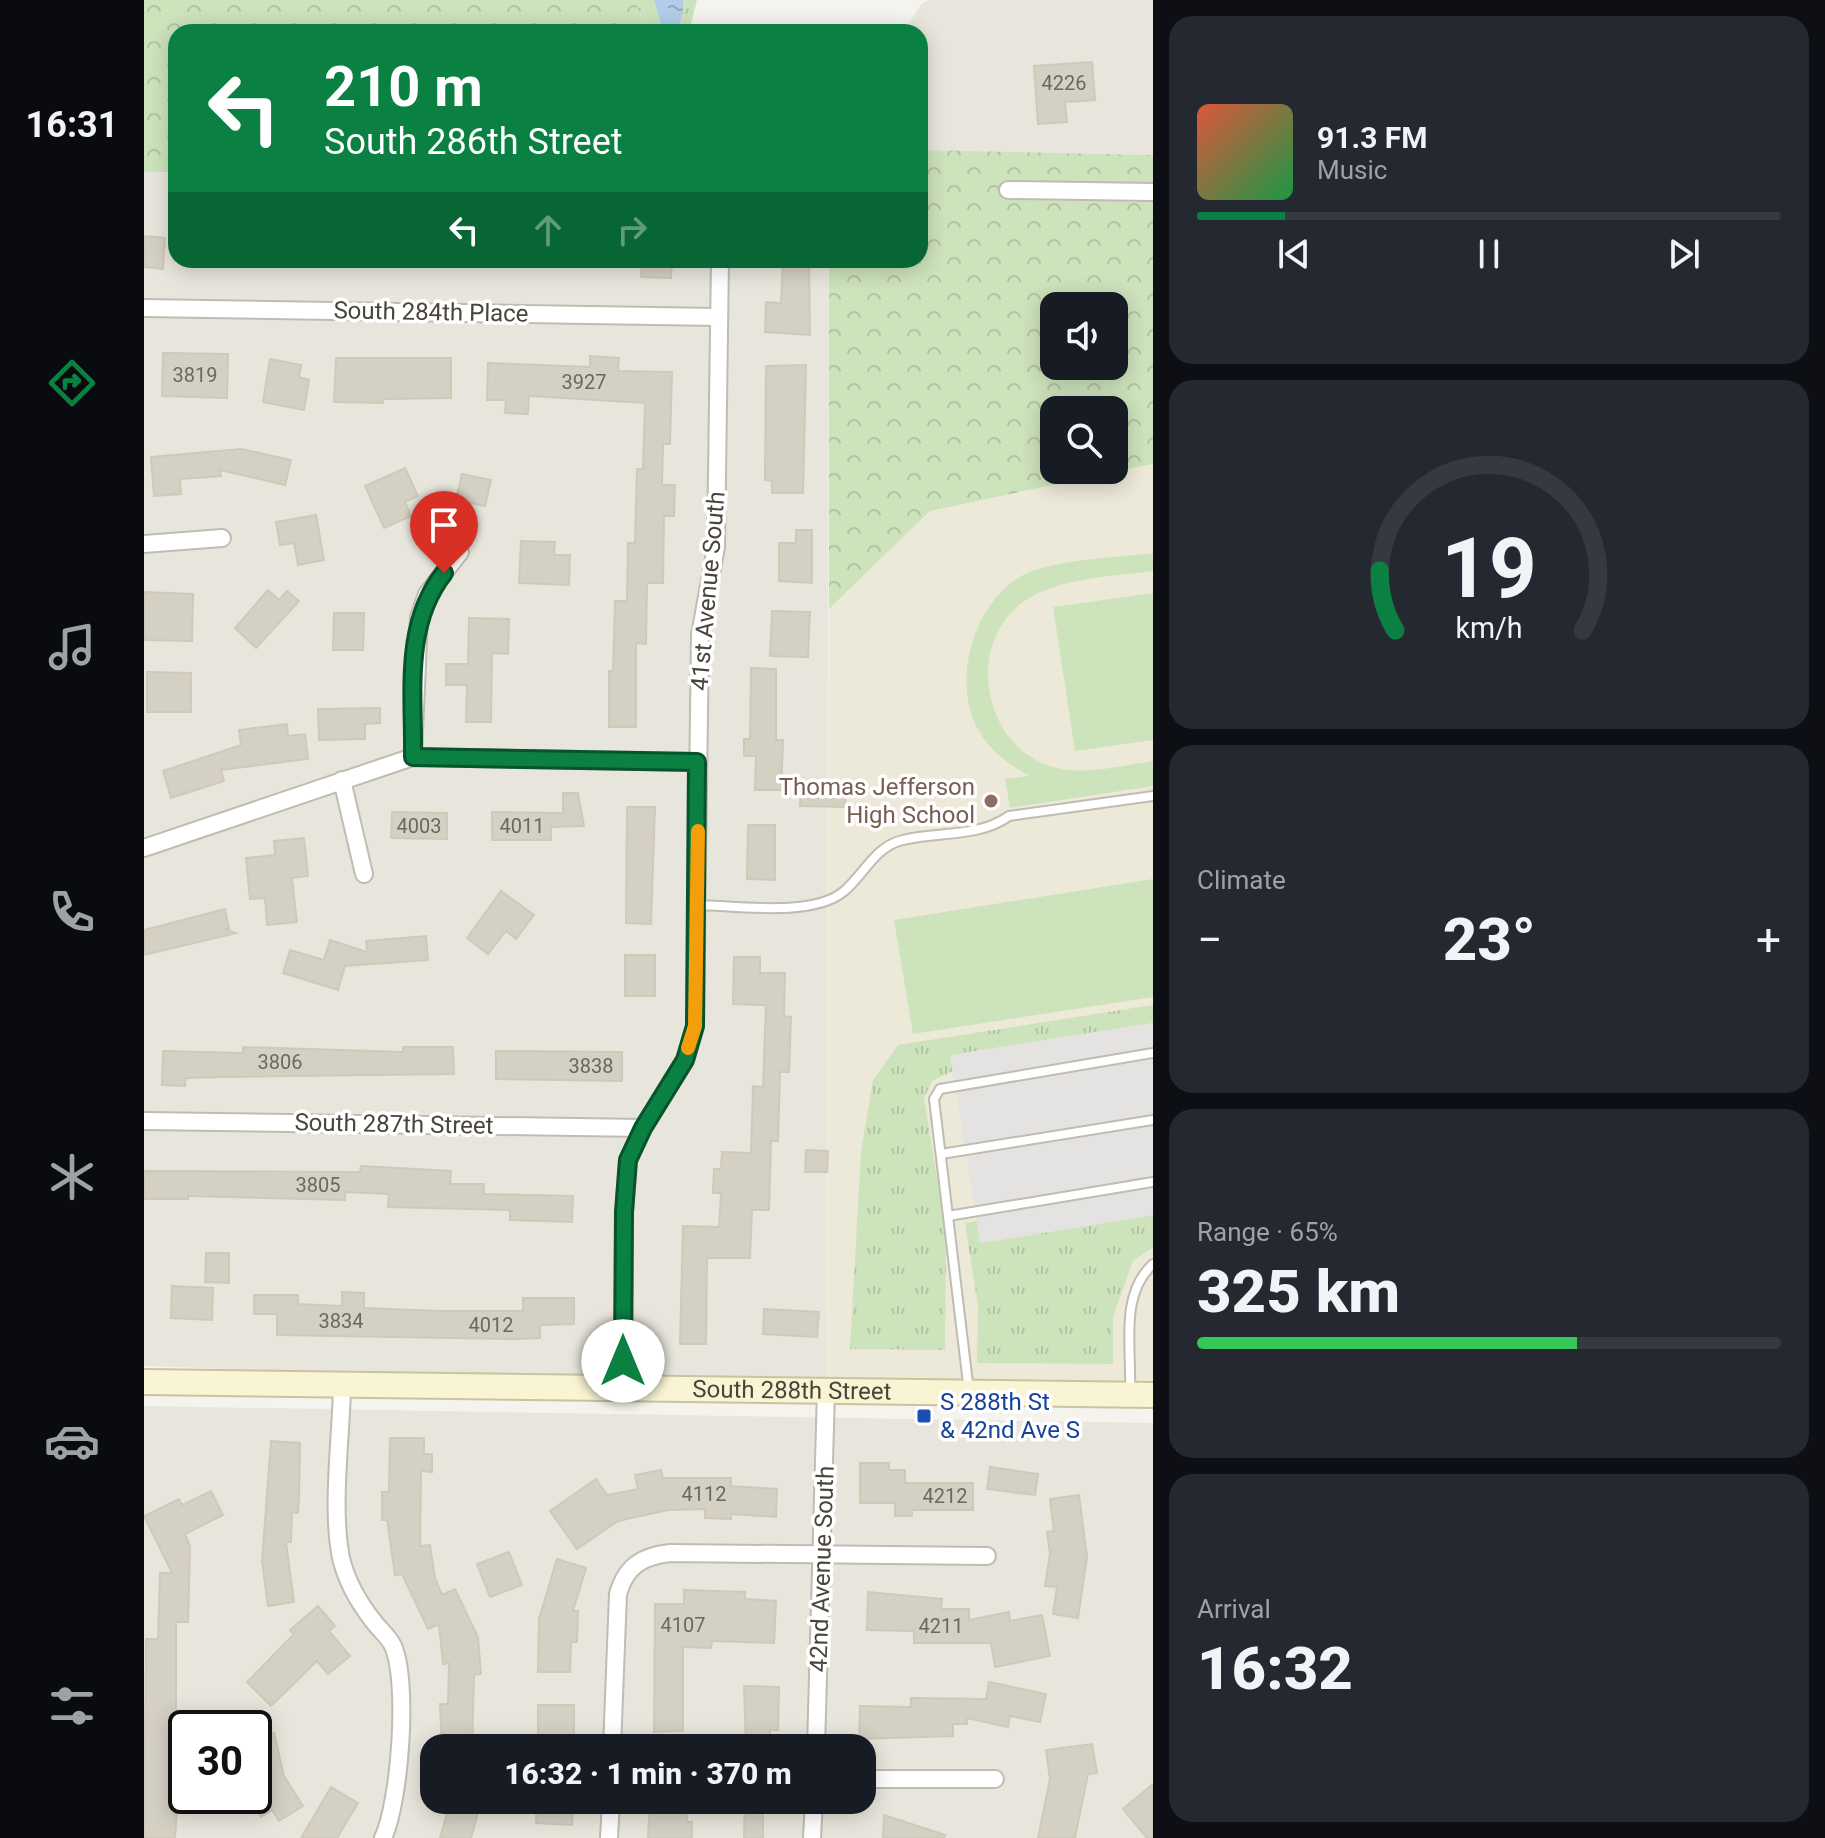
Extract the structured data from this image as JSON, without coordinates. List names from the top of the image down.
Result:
{
  "streets": {
    "main road": ["South 288th Street"],
    "street": [
      "South 284th Place",
      "41st Avenue South",
      "South 287th Street",
      "42nd Avenue South"
    ]
  },
  "crossings": [
    ["South 284th Place", "41st Avenue South"],
    ["41st Avenue South", "South 287th Street"],
    ["41st Avenue South", "South 288th Street"],
    ["South 288th Street", "42nd Avenue South"]
  ],
  "places": {
    "other": ["Thomas Jefferson High School"],
    "transit": ["S 288th St & 42nd Ave S"]
  },
  "house_numbers": [
    "4226",
    "3819",
    "3927",
    "4003",
    "4011",
    "3806",
    "3838",
    "3805",
    "3834",
    "4012",
    "4112",
    "4212",
    "4107",
    "4211"
  ],
  "page": {
    "tabs": "16:31",
    "turn": ["210 m", "South 286th Street"],
    "song": ["91.3 FM", "Music"],
    "tile": [
      "Climate",
      ["Range · 65%", "325 km"],
      ["Arrival", "16:32"]
    ],
    "heat": ["−", "23°", "+"],
    "limit": "30",
    "trip": "16:32 · 1 min · 370 m",
    "gauge": ["19", "km/h"]
  }
}
